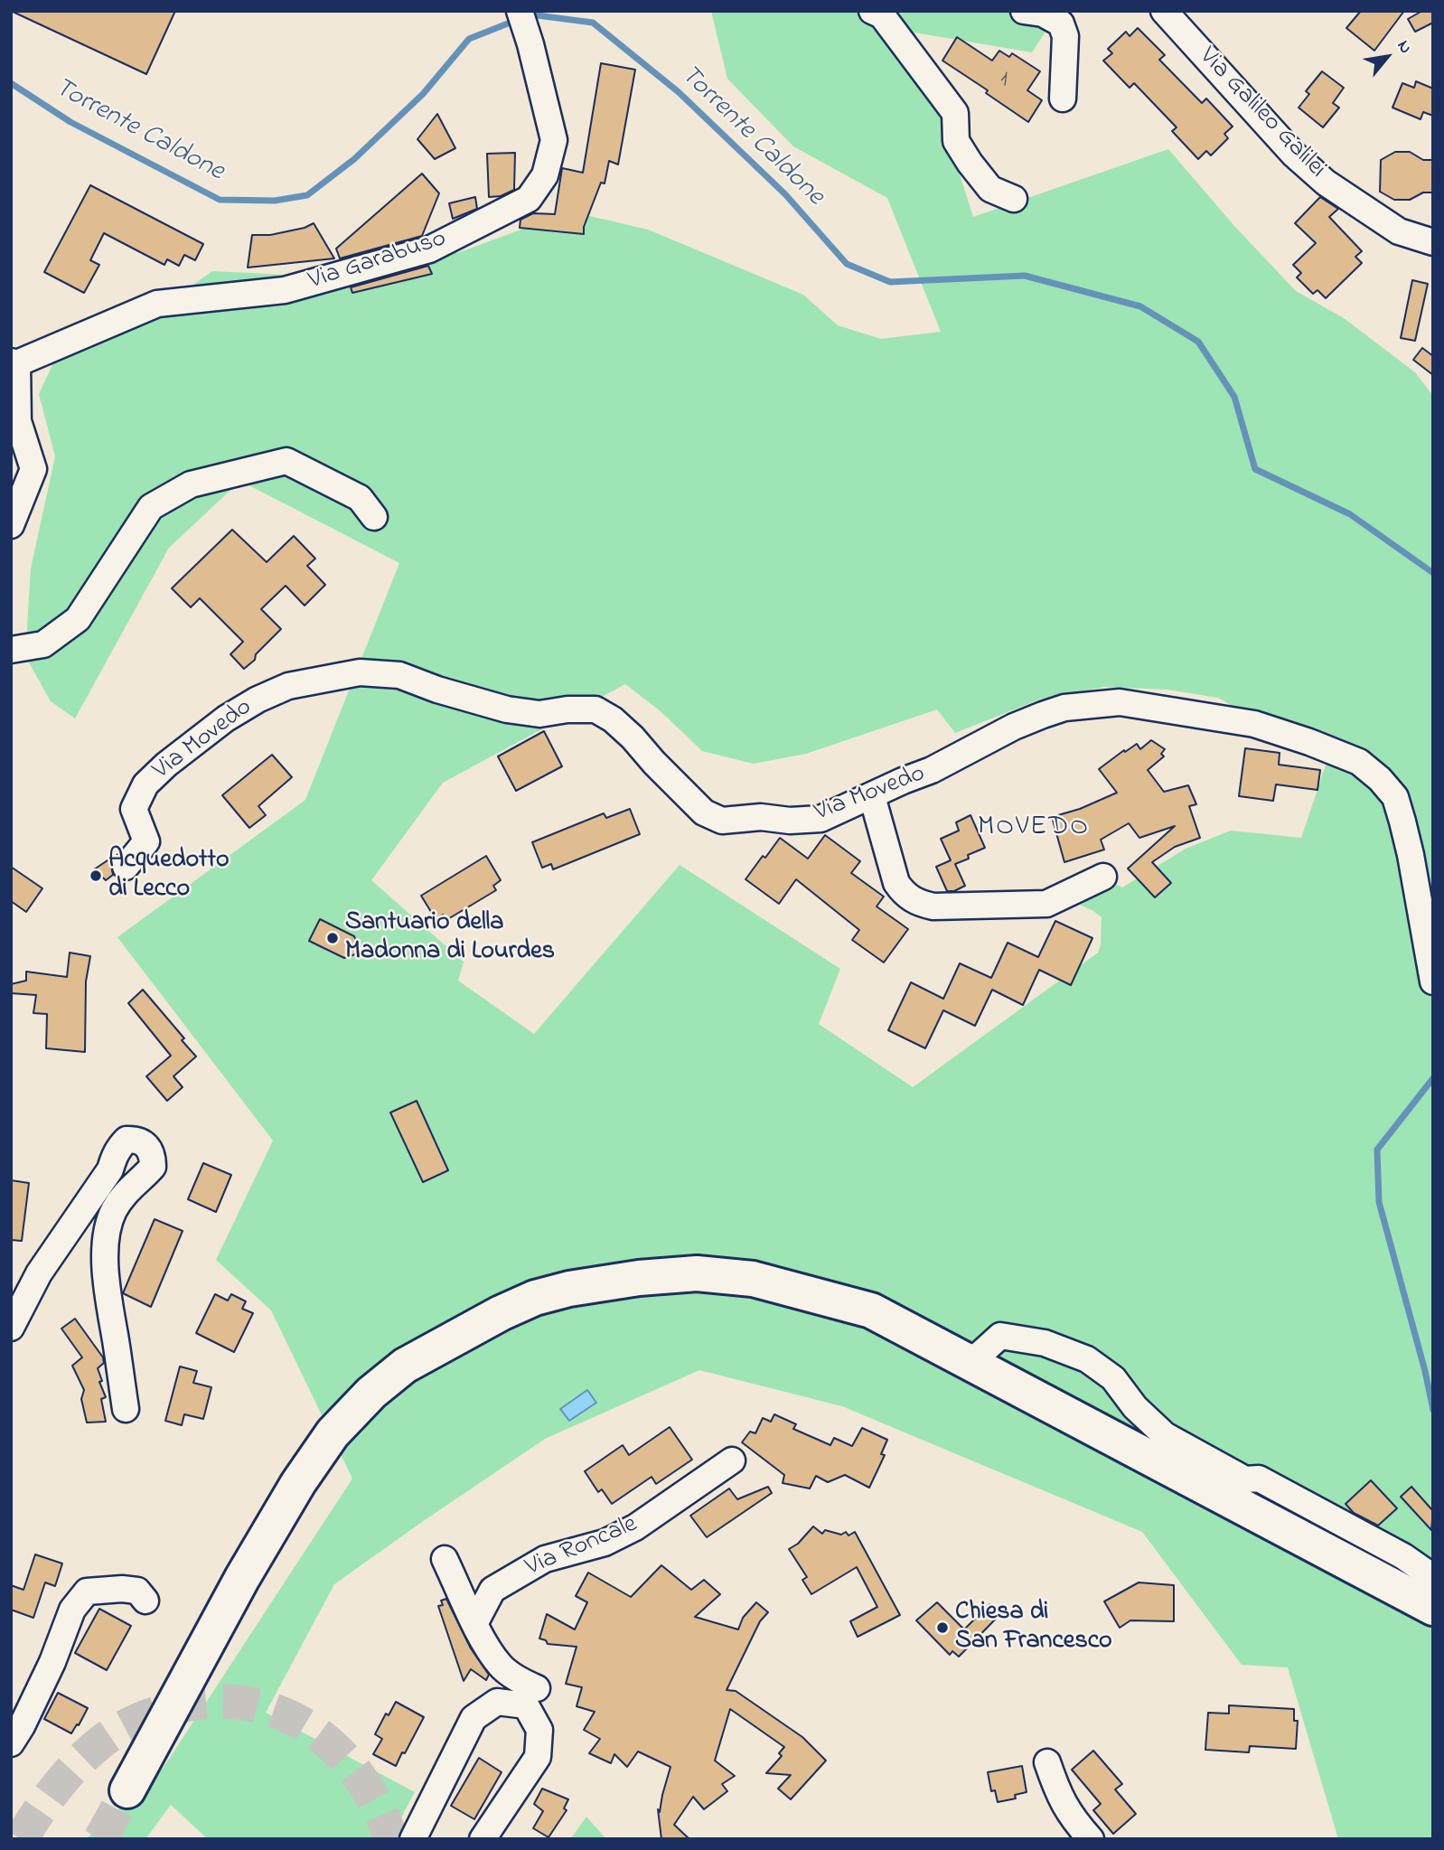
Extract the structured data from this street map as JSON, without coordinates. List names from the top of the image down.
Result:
{
  "streets": {
    "street": [
      "Via Galileo Galilei",
      "Via Garabuso",
      "Via Movedo",
      "Via Roncale"
    ]
  },
  "districts": ["MOVEDO"],
  "water": ["Torrente Caldone"],
  "places": ["Acquedotto di Lecco", "Santuario della Madonna di Lourdes", "Chiesa di San Francesco"],
  "house_numbers": ["1"],
  "north": "top right"
}
